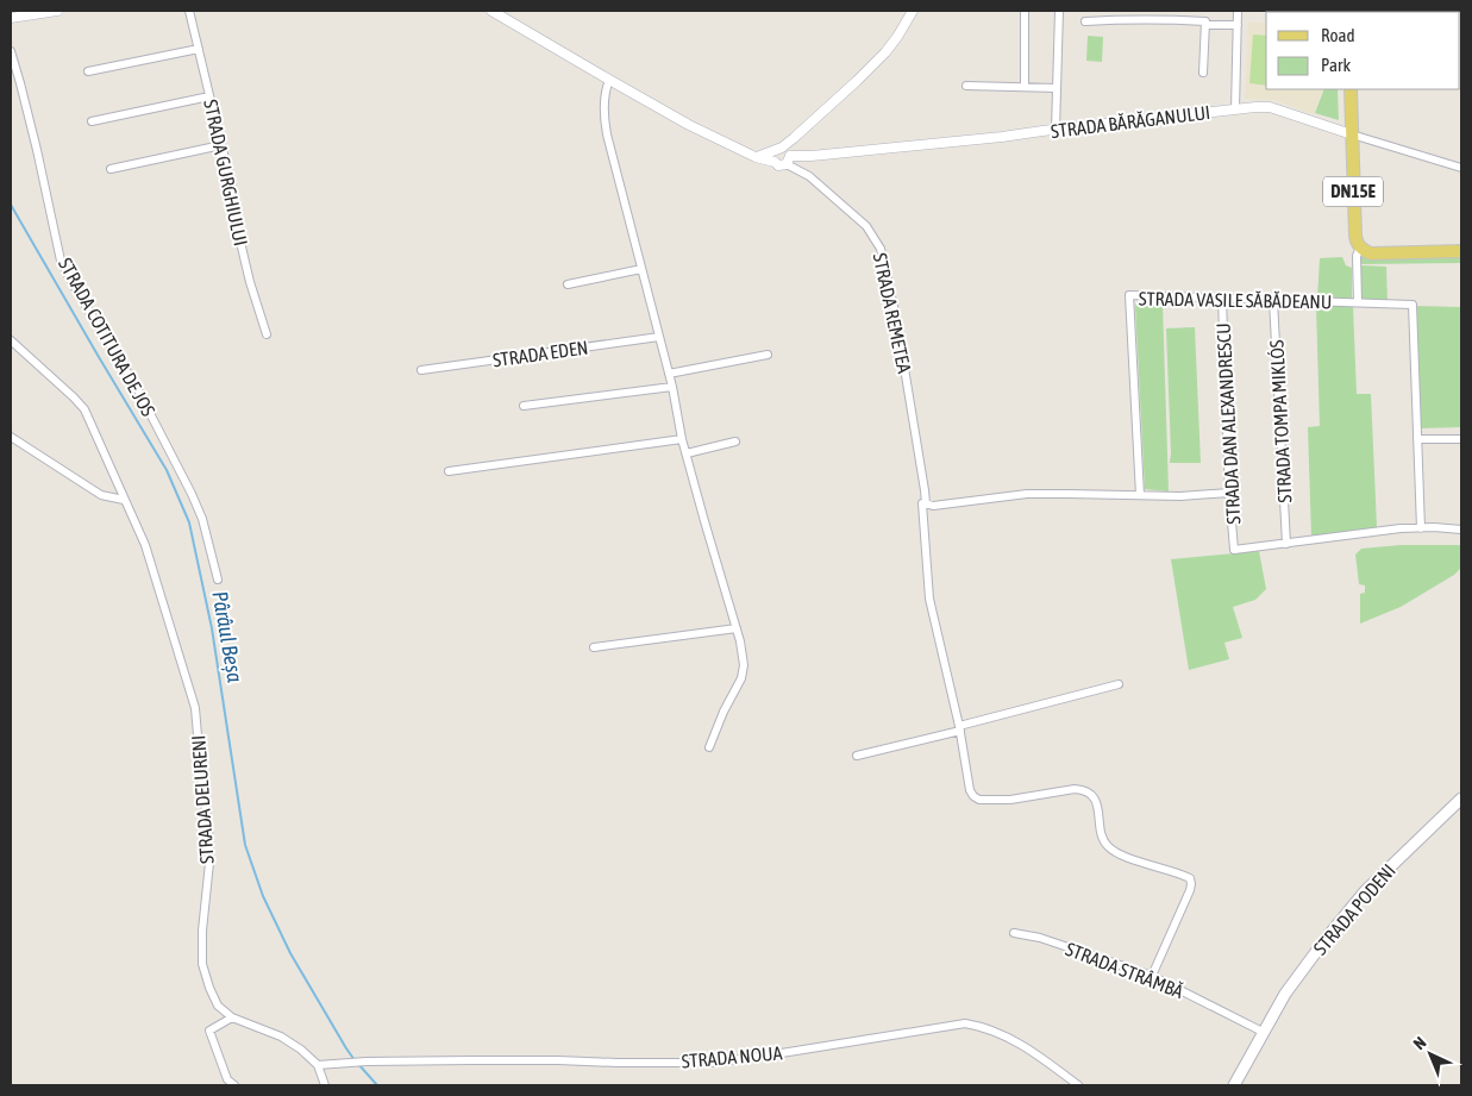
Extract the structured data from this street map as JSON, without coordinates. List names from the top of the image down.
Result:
{
  "streets": {
    "main road": ["DN15E", "STRADA PODENI"],
    "street": [
      "STRADA BĂRĂGANULUI",
      "STRADA GURGHIULUI",
      "STRADA VASILE SĂBĂDEANU",
      "STRADA REMETEA",
      "STRADA COTITURA DE JOS",
      "STRADA EDEN",
      "STRADA TOMPA MIKLÓS",
      "STRADA DAN ALEXANDRESCU",
      "STRADA DELURENI",
      "STRADA STRÂMBĂ",
      "STRADA NOUA"
    ]
  },
  "crossings": [
    ["STRADA BĂRĂGANULUI", "DN15E"],
    ["STRADA BĂRĂGANULUI", "STRADA REMETEA"],
    ["DN15E", "STRADA VASILE SĂBĂDEANU"],
    ["STRADA VASILE SĂBĂDEANU", "STRADA TOMPA MIKLÓS"],
    ["STRADA VASILE SĂBĂDEANU", "STRADA DAN ALEXANDRESCU"],
    ["STRADA REMETEA", "STRADA STRÂMBĂ"],
    ["STRADA TOMPA MIKLÓS", "STRADA DAN ALEXANDRESCU"],
    ["STRADA DELURENI", "STRADA NOUA"],
    ["STRADA PODENI", "STRADA STRÂMBĂ"]
  ],
  "water": ["Pârâul Beșa"],
  "legend": ["Road", "Park"],
  "north": "top left"
}
